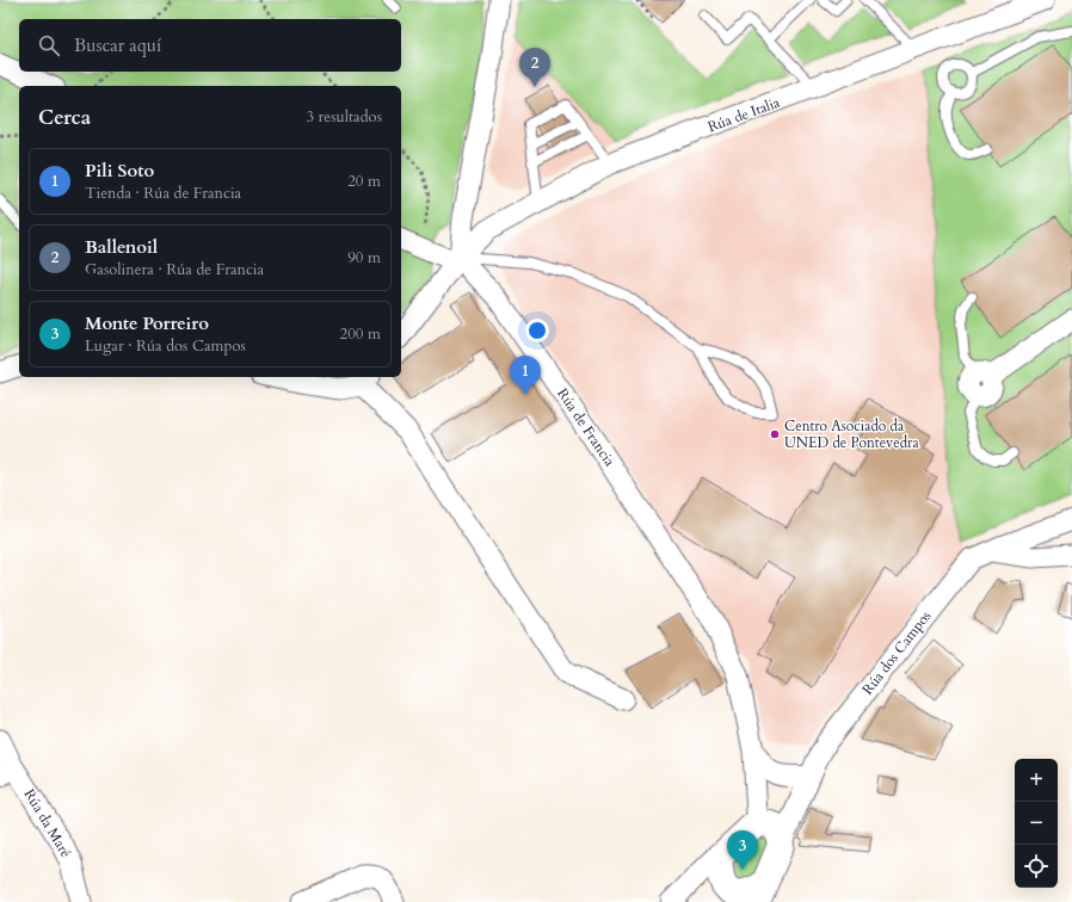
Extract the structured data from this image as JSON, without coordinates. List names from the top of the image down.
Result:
{
  "streets": {
    "street": [
      "Rúa de Italia",
      "Rúa de Francia",
      "Rúa dos Campos",
      "Rúa da Maré"
    ]
  },
  "crossings": [
    ["Rúa de Italia", "Rúa de Francia"]
  ],
  "places": ["Centro Asociado da UNED de Pontevedra"],
  "page": {
    "search": "Buscar aquí",
    "pins": ["2", "1", "3"],
    "heading": ["Cerca", "3 resultados"],
    "list": [
      {
        "mark": "1",
        "name": "Pili Soto",
        "note": "Tienda · Rúa de Francia",
        "value": "20 m"
      },
      {
        "mark": "2",
        "name": "Ballenoil",
        "note": "Gasolinera · Rúa de Francia",
        "value": "90 m"
      },
      {
        "mark": "3",
        "name": "Monte Porreiro",
        "note": "Lugar · Rúa dos Campos",
        "value": "200 m"
      }
    ],
    "map_buttons": ["+", "−"]
  }
}
